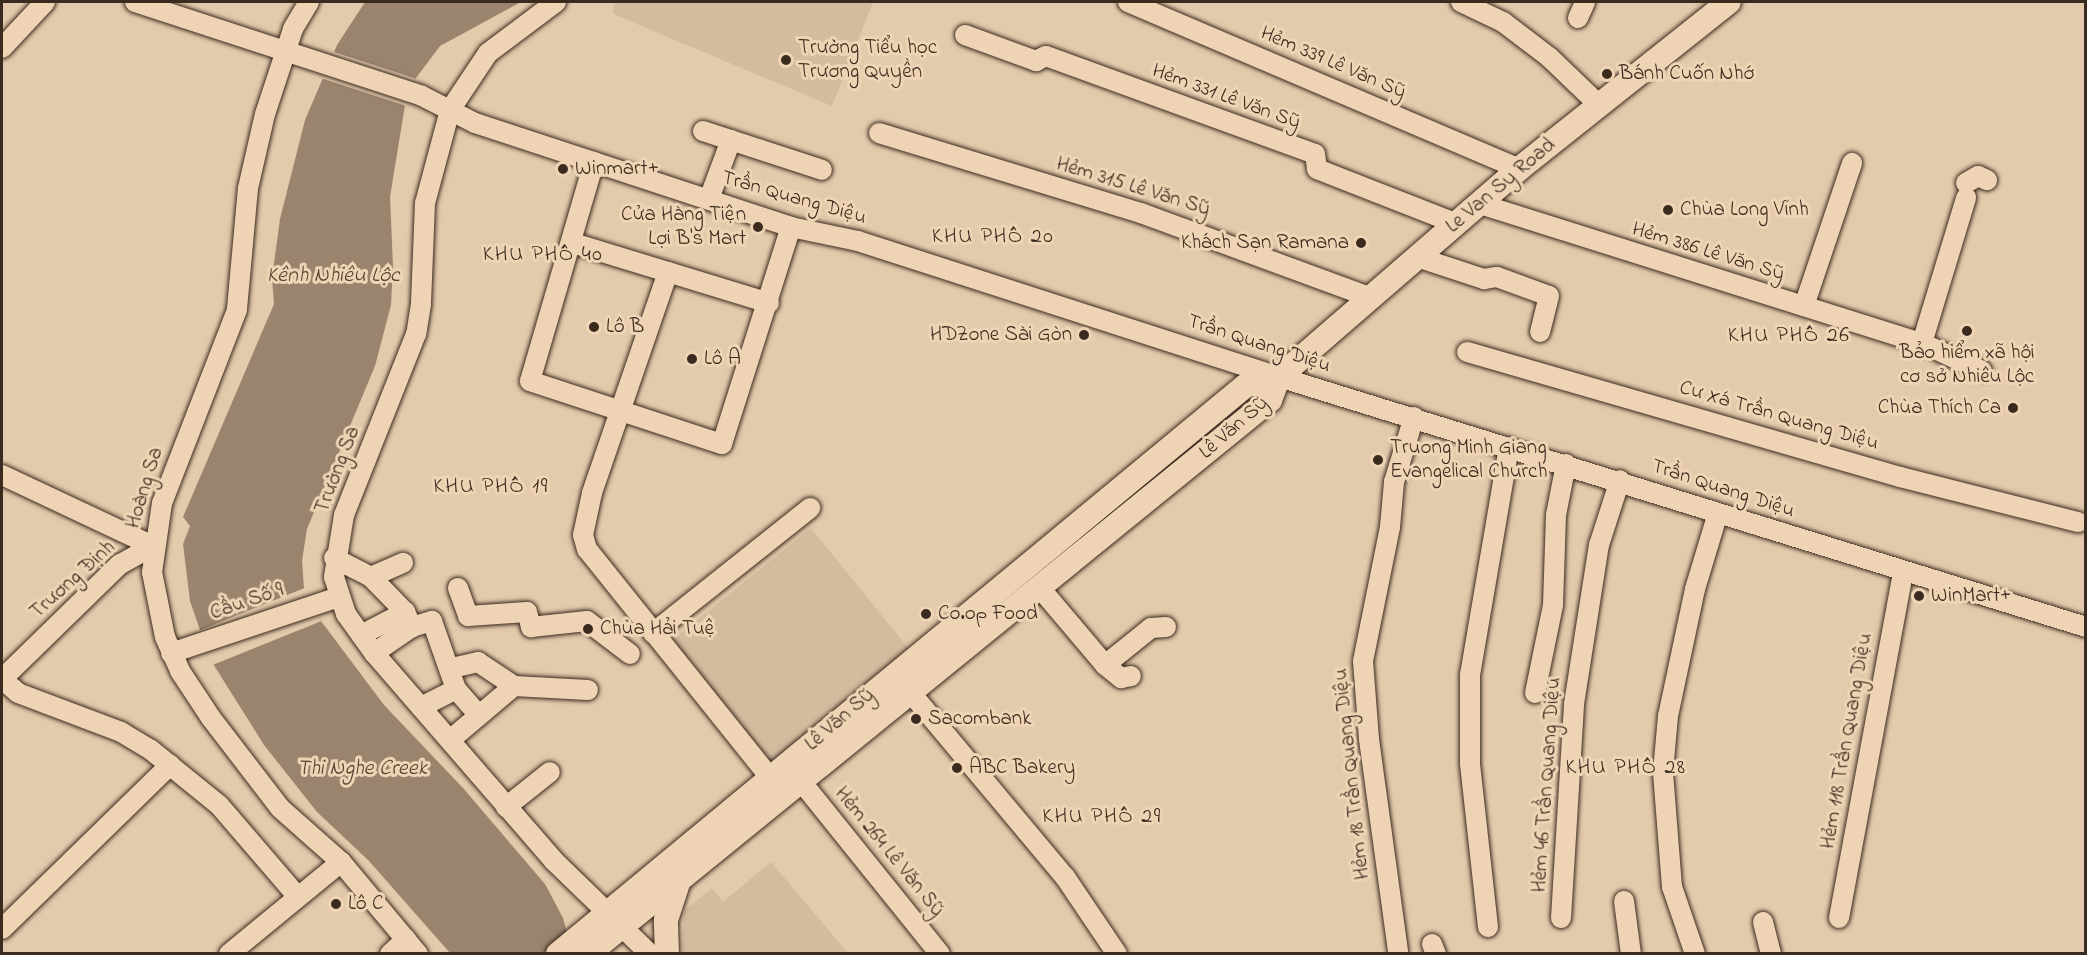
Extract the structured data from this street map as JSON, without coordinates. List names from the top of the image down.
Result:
{
  "streets": {
    "main road": ["Le Van Sy Road", "Lê Văn Sỹ"],
    "street": [
      "Hẻm 339 Lê Văn Sỹ",
      "Hẻm 331 Lê Văn Sỹ",
      "Hẻm 315 Lê Văn Sỹ",
      "Trần Quang Diệu",
      "Hẻm 386 Lê Văn Sỹ",
      "Cư Xá Trần Quang Diệu",
      "Trường Sa",
      "Hoàng Sa",
      "Trương Định",
      "Cầu Số 9",
      "Hẻm 118 Trần Quang Diệu",
      "Hẻm 18 Trần Quang Diệu",
      "Hẻm 46 Trần Quang Diệu",
      "Hẻm 264 Lê Văn Sỹ"
    ]
  },
  "crossings": [
    ["Hẻm 339 Lê Văn Sỹ", "Le Van Sy Road"],
    ["Hẻm 331 Lê Văn Sỹ", "Le Van Sy Road"],
    ["Le Van Sy Road", "Hẻm 315 Lê Văn Sỹ"],
    ["Le Van Sy Road", "Trần Quang Diệu"],
    ["Le Van Sy Road", "Hẻm 386 Lê Văn Sỹ"],
    ["Le Van Sy Road", "Lê Văn Sỹ"],
    ["Trần Quang Diệu", "Lê Văn Sỹ"],
    ["Trần Quang Diệu", "Trường Sa"],
    ["Trần Quang Diệu", "Hoàng Sa"],
    ["Trần Quang Diệu", "Hẻm 118 Trần Quang Diệu"],
    ["Trần Quang Diệu", "Hẻm 18 Trần Quang Diệu"],
    ["Trần Quang Diệu", "Hẻm 46 Trần Quang Diệu"],
    ["Lê Văn Sỹ", "Trường Sa"],
    ["Lê Văn Sỹ", "Hẻm 264 Lê Văn Sỹ"],
    ["Trường Sa", "Cầu Số 9"],
    ["Hoàng Sa", "Trương Định"],
    ["Hoàng Sa", "Cầu Số 9"]
  ],
  "districts": [
    "KHU PHỐ 20",
    "KHU PHỐ 40",
    "KHU PHỐ 26",
    "KHU PHỐ 19",
    "KHU PHỐ 28",
    "KHU PHỐ 29"
  ],
  "water": ["Kênh Nhiêu Lộc", "Thi Nghe Creek"],
  "places": [
    "Trường Tiểu học Trương Quyền",
    "Bánh Cuốn Nhớ",
    "Winmart+",
    "Chùa Long Vĩnh",
    "Cửa Hàng Tiện Lợi B's Mart",
    "Khách Sạn Ramana",
    "Lô B",
    "Bảo hiểm xã hội cơ sở Nhiêu Lộc",
    "HDZone Sài Gòn",
    "Lô A",
    "Chùa Thích Ca",
    "Truong Minh Giang Evangelical Church",
    "WinMart+",
    "Co.op Food",
    "Chùa Hải Tuệ",
    "Sacombank",
    "ABC Bakery",
    "Lô C"
  ]
}
